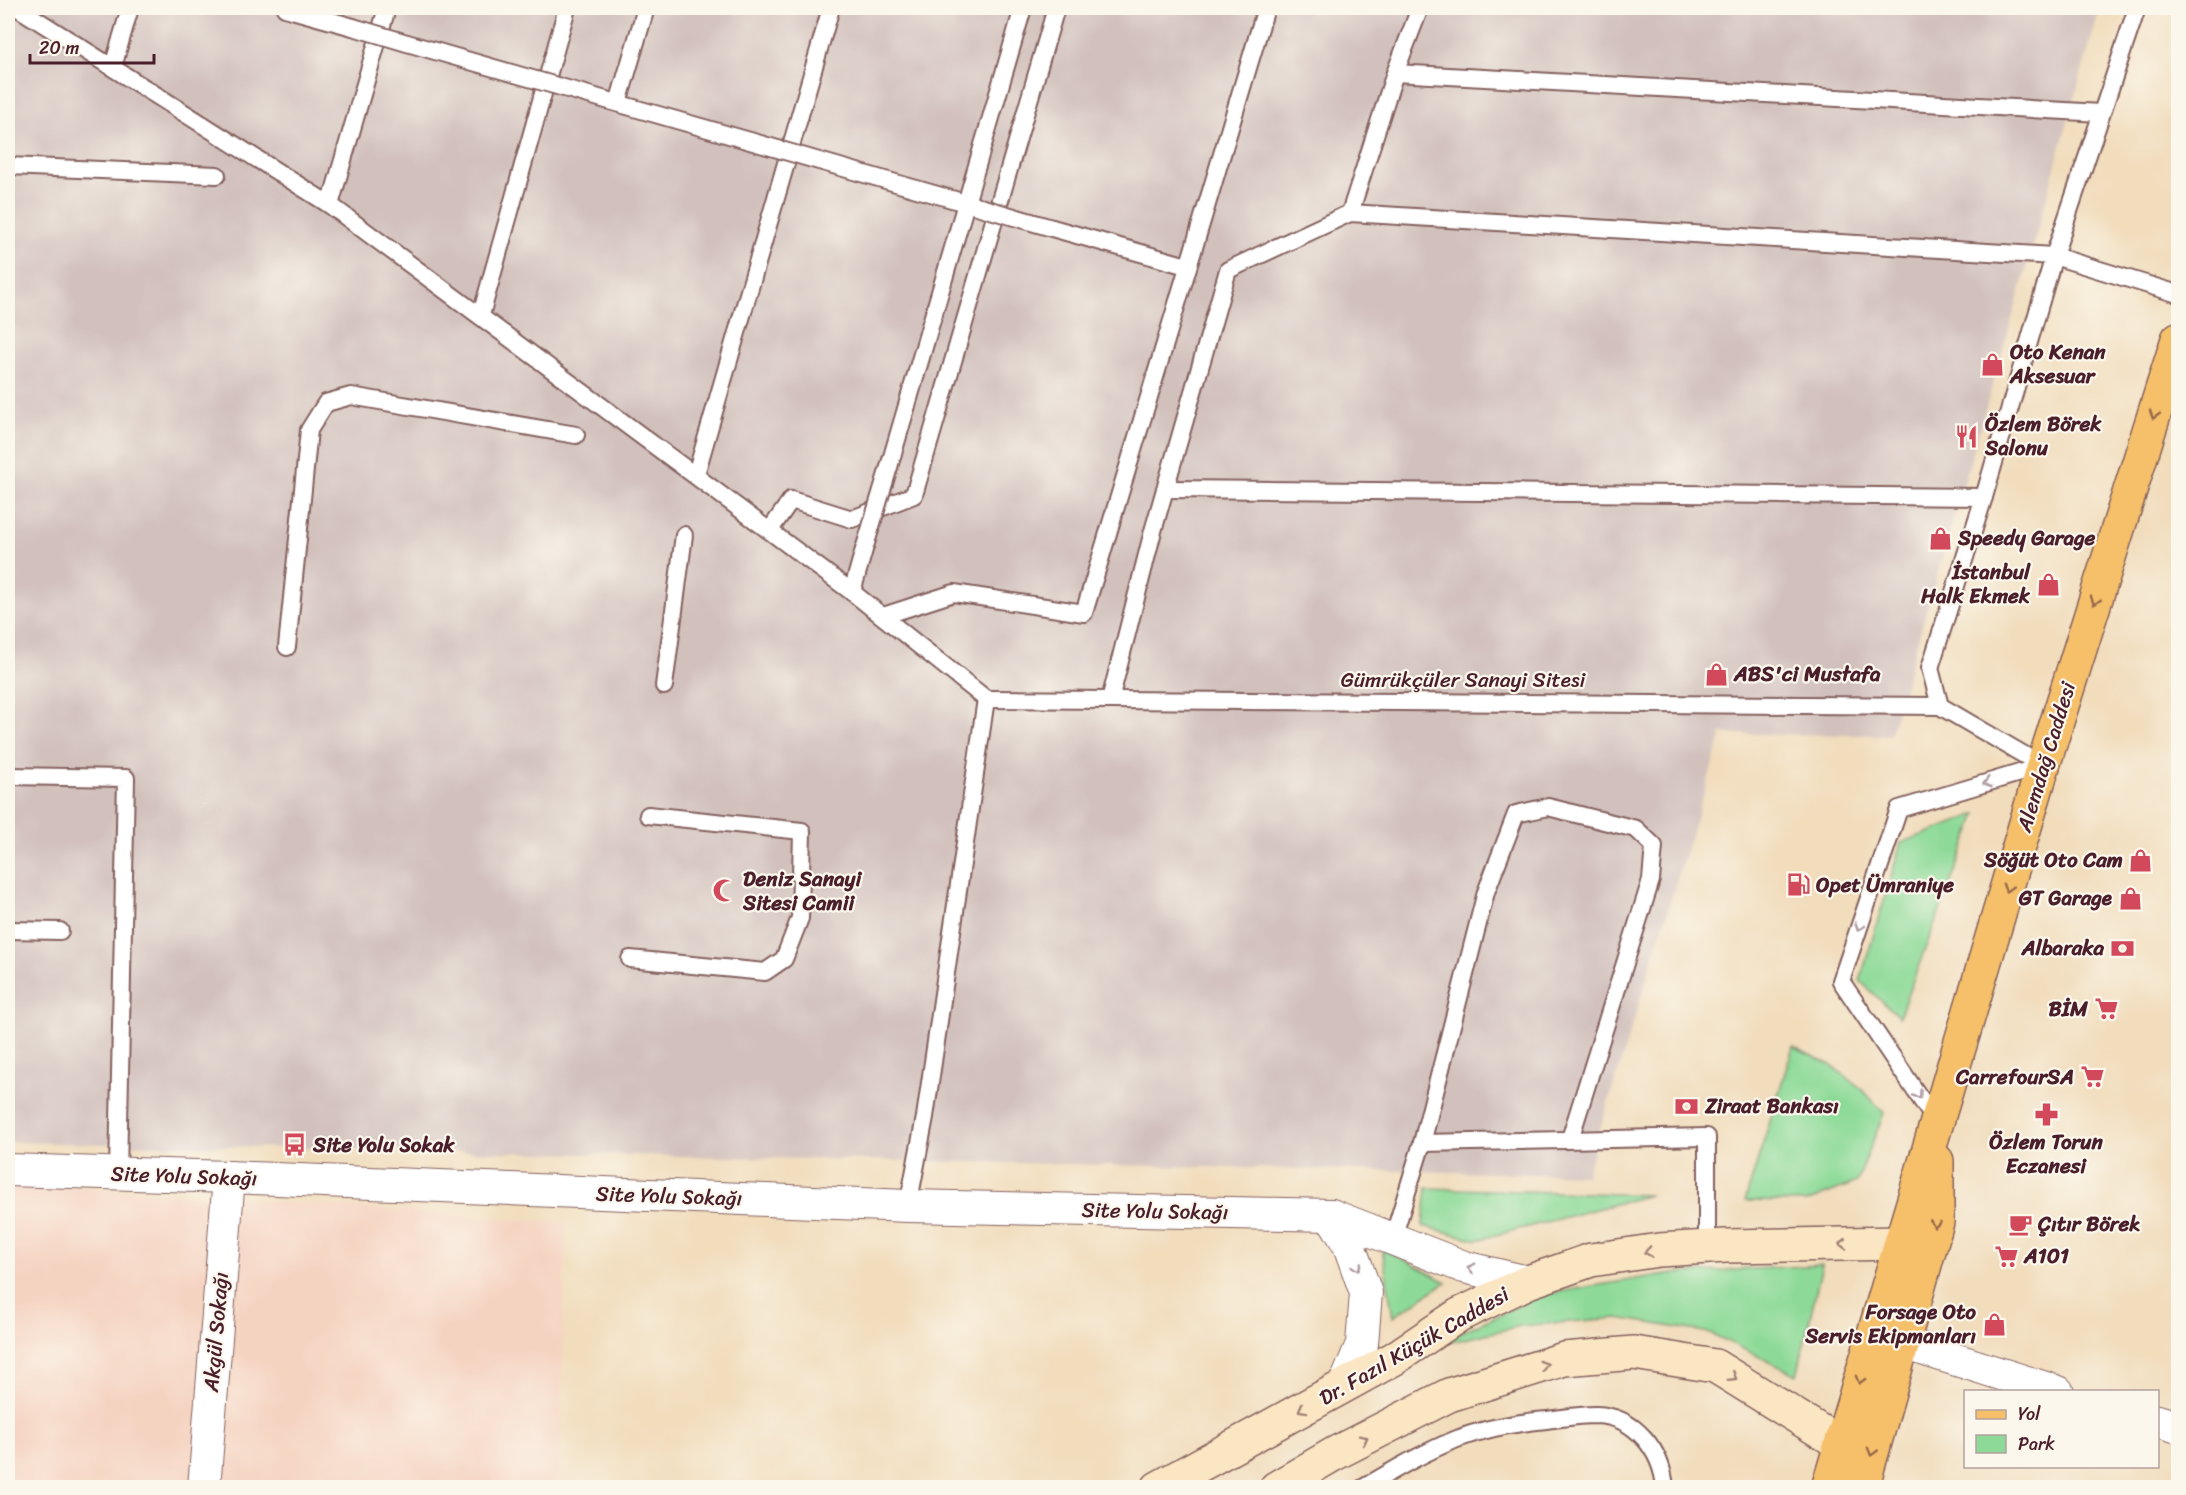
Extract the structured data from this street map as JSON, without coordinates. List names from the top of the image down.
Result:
{
  "streets": {
    "main road": ["Alemdağ Caddesi", "Dr. Fazıl Küçük Caddesi"],
    "street": ["Site Yolu Sokağı", "Akgül Sokağı"],
    "lane": ["Gümrükçüler Sanayi Sitesi"]
  },
  "crossings": [
    ["Alemdağ Caddesi", "Dr. Fazıl Küçük Caddesi"],
    ["Site Yolu Sokağı", "Akgül Sokağı"],
    ["Site Yolu Sokağı", "Dr. Fazıl Küçük Caddesi"]
  ],
  "one_way": ["Alemdağ Caddesi"],
  "places": {
    "shop": [
      "Oto Kenan Aksesuar",
      "Speedy Garage",
      "İstanbul Halk Ekmek",
      "ABS'ci Mustafa",
      "Söğüt Oto Cam",
      "GT Garage",
      "Forsage Oto Servis Ekipmanları"
    ],
    "restaurant": ["Özlem Börek Salonu"],
    "fuel station": ["Opet Ümraniye"],
    "mosque": ["Deniz Sanayi Sitesi Camii"],
    "bank": ["Albaraka", "Ziraat Bankası"],
    "supermarket": ["BİM", "CarrefourSA", "A101"],
    "pharmacy": ["Özlem Torun Eczanesi"],
    "bus stop": ["Site Yolu Sokak"],
    "cafe": ["Çıtır Börek"]
  },
  "legend": ["Yol", "Park"],
  "scale_bar": "20 m"
}
